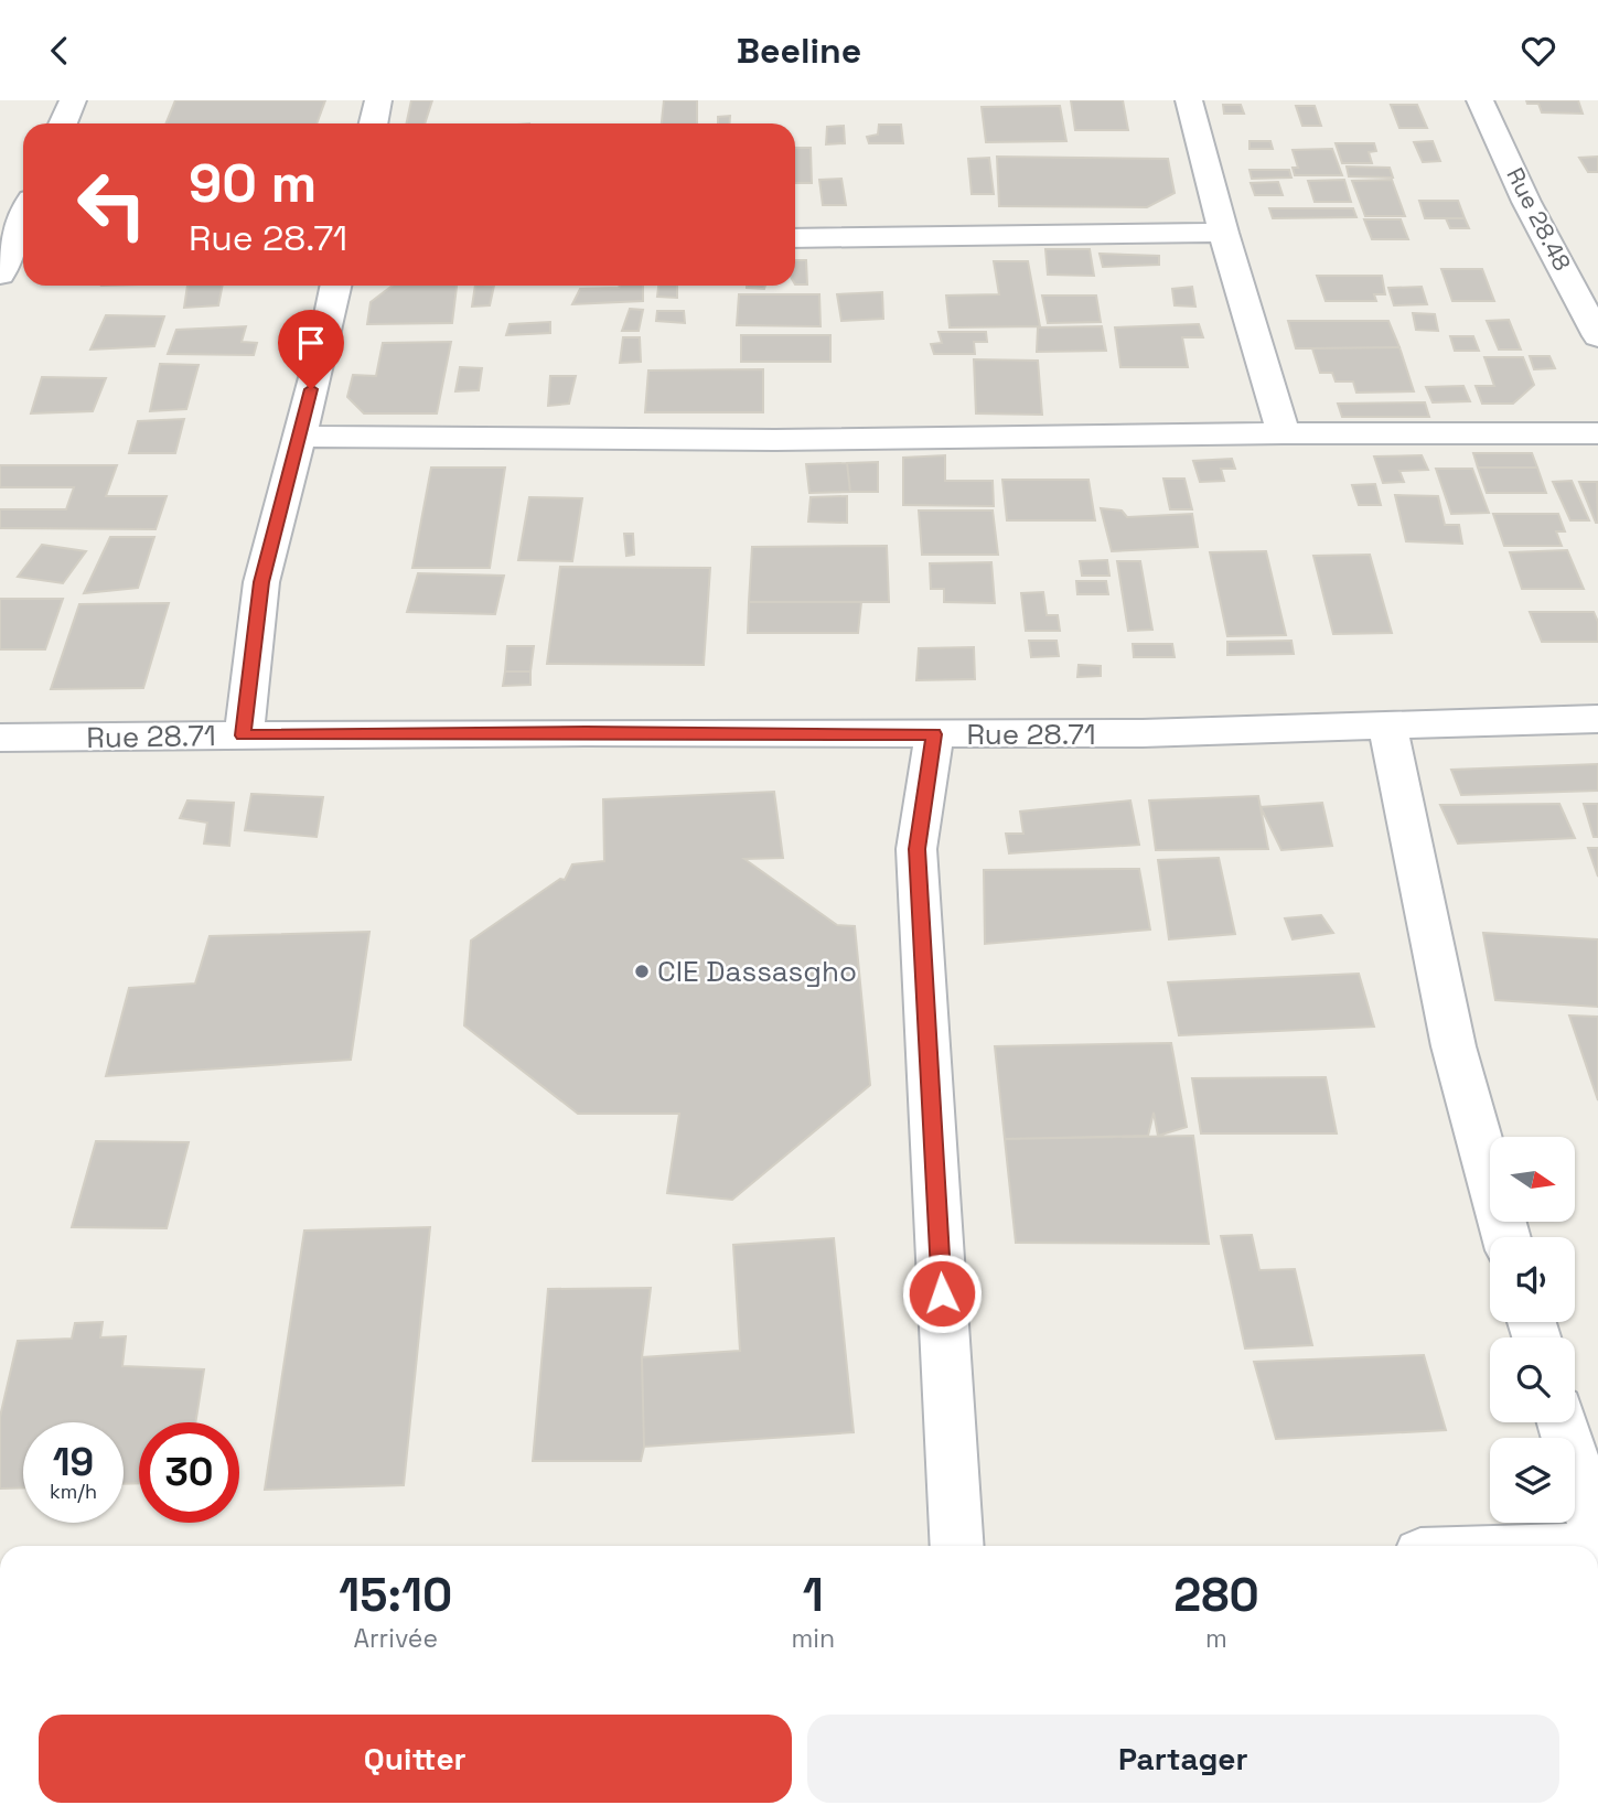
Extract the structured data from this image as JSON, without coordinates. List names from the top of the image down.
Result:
{
  "streets": {
    "street": ["Rue 28.48", "Rue 28.71"]
  },
  "places": ["CIE Dassasgho"],
  "north": "right",
  "page": {
    "header": "Beeline",
    "turn": ["90 m", "Rue 28.71"],
    "speed": "19 km/h",
    "limit": "30",
    "eta": [
      "15:10",
      "Arrivée",
      "1",
      "min",
      "280",
      "m"
    ],
    "buttons": ["Quitter", "Partager"]
  }
}
